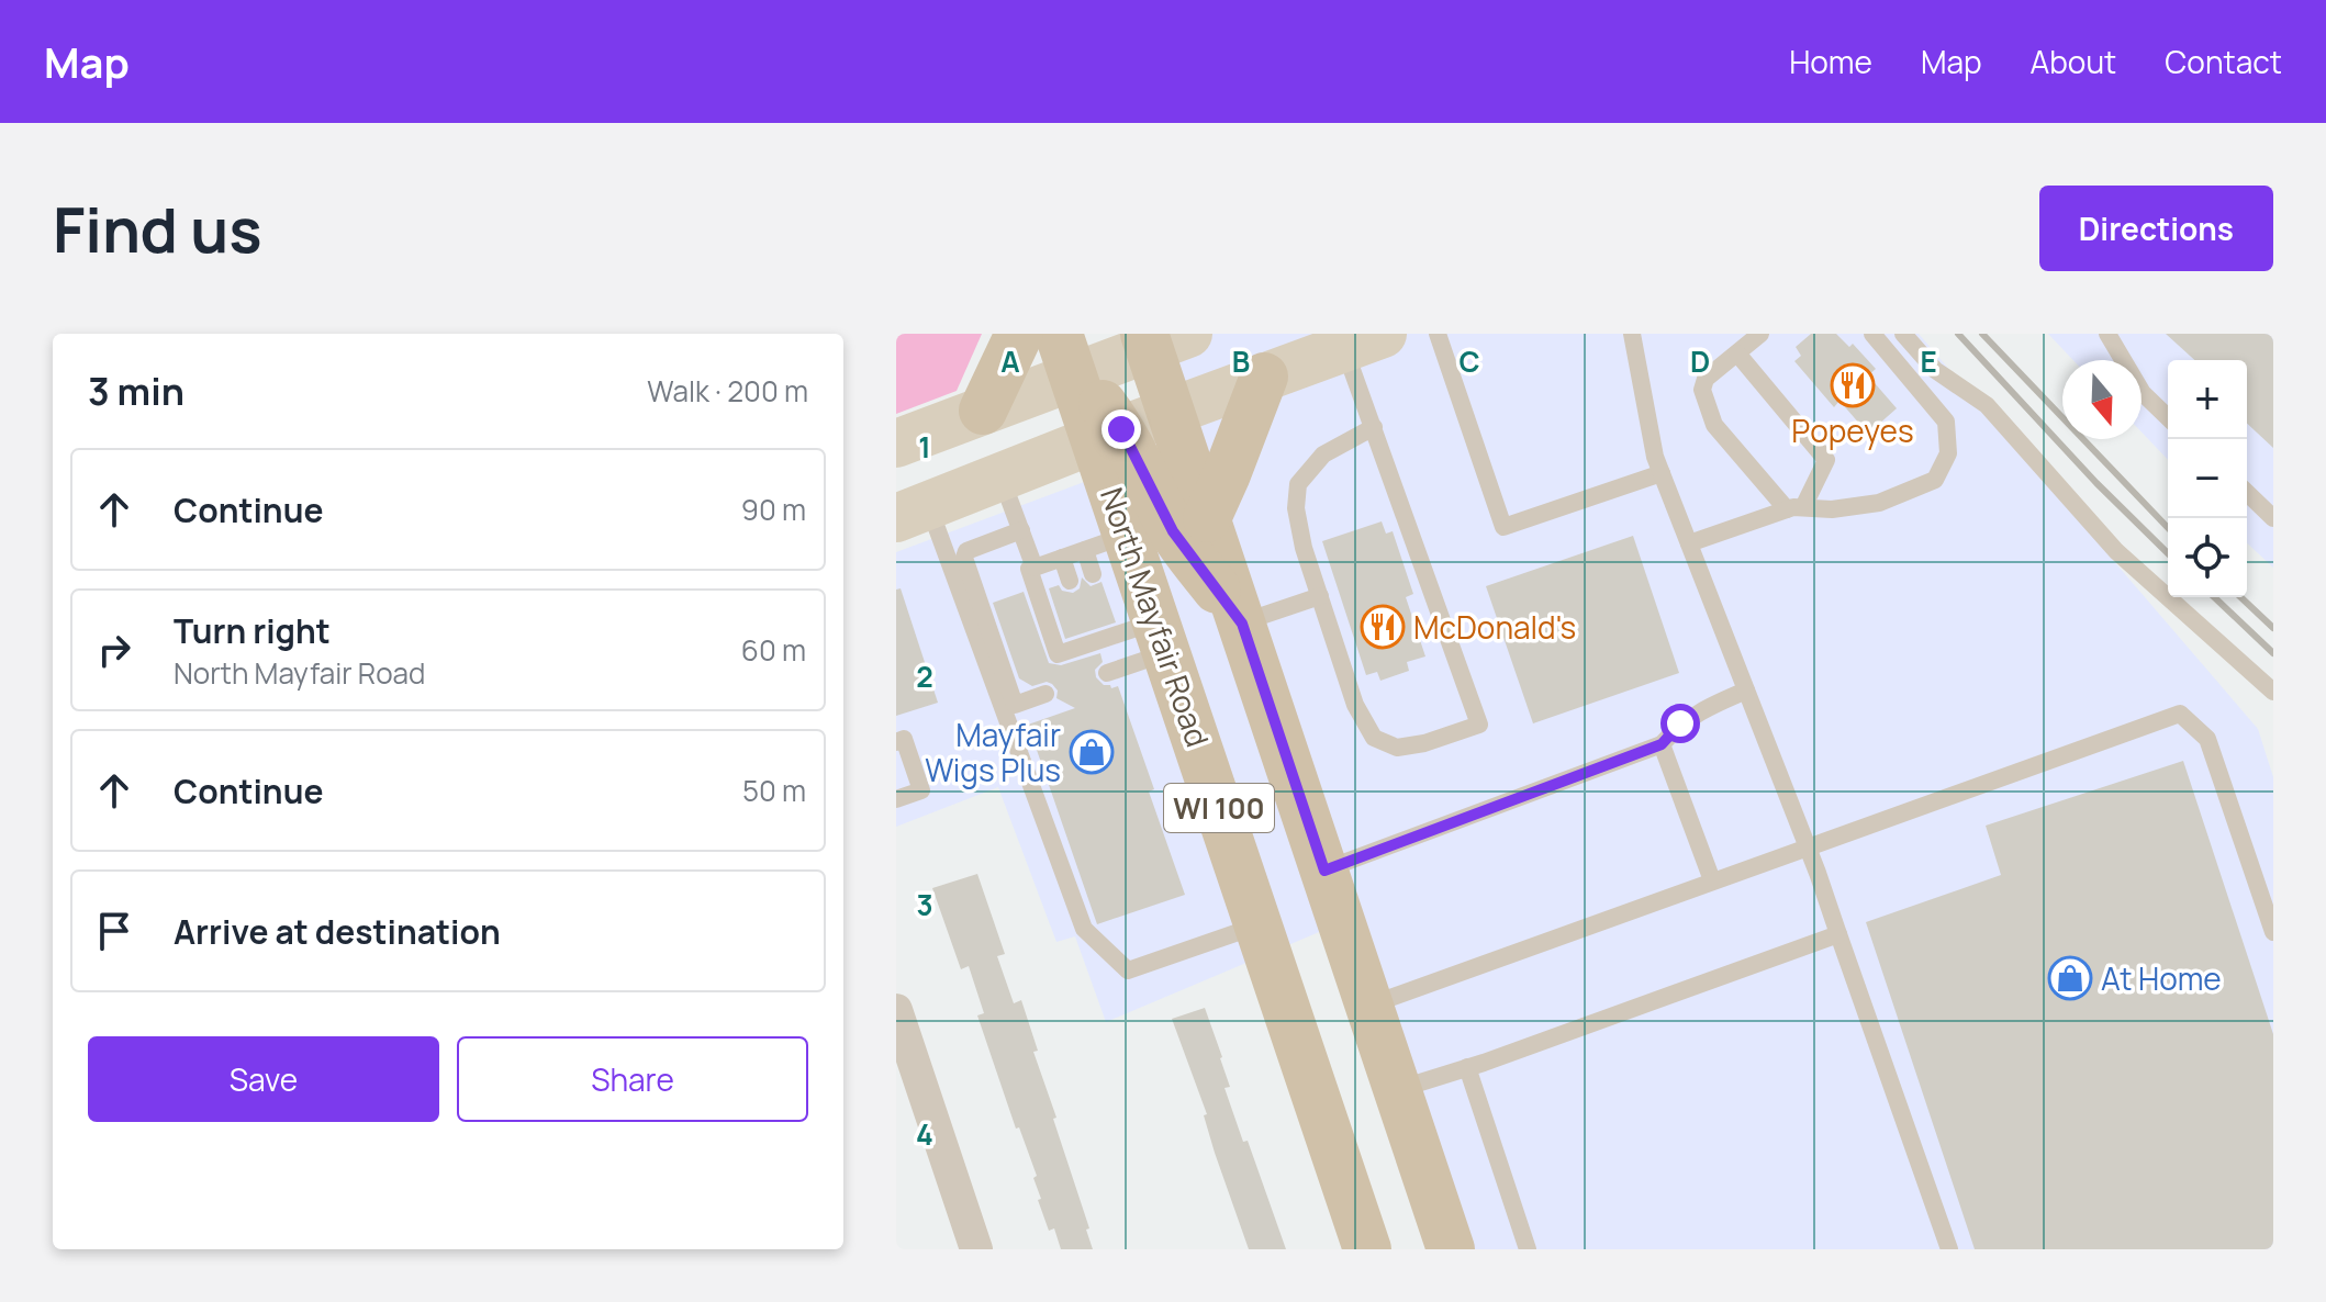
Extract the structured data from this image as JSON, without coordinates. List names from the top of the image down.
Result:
{
  "streets": {
    "main road": ["North Mayfair Road", "WI 100"]
  },
  "places": {
    "restaurant": ["Popeyes", "McDonald's"],
    "shop": ["Mayfair Wigs Plus", "At Home"]
  },
  "north": "bottom",
  "page": {
    "header": "Map",
    "nav": [
      "Home",
      "Map",
      "About",
      "Contact"
    ],
    "buttons": [
      "Directions",
      ["Save", "Share"]
    ],
    "title": "Find us",
    "heading": ["3 min", "Walk · 200 m"],
    "map_buttons": ["+", "−"],
    "list": [
      ["Continue", "90 m"],
      ["Turn right", "North Mayfair Road", "60 m"],
      ["Continue", "50 m"],
      "Arrive at destination"
    ]
  },
  "grid": {
    "columns": [
      "A",
      "B",
      "C",
      "D",
      "E"
    ],
    "rows": [
      "1",
      "2",
      "3",
      "4"
    ]
  }
}
